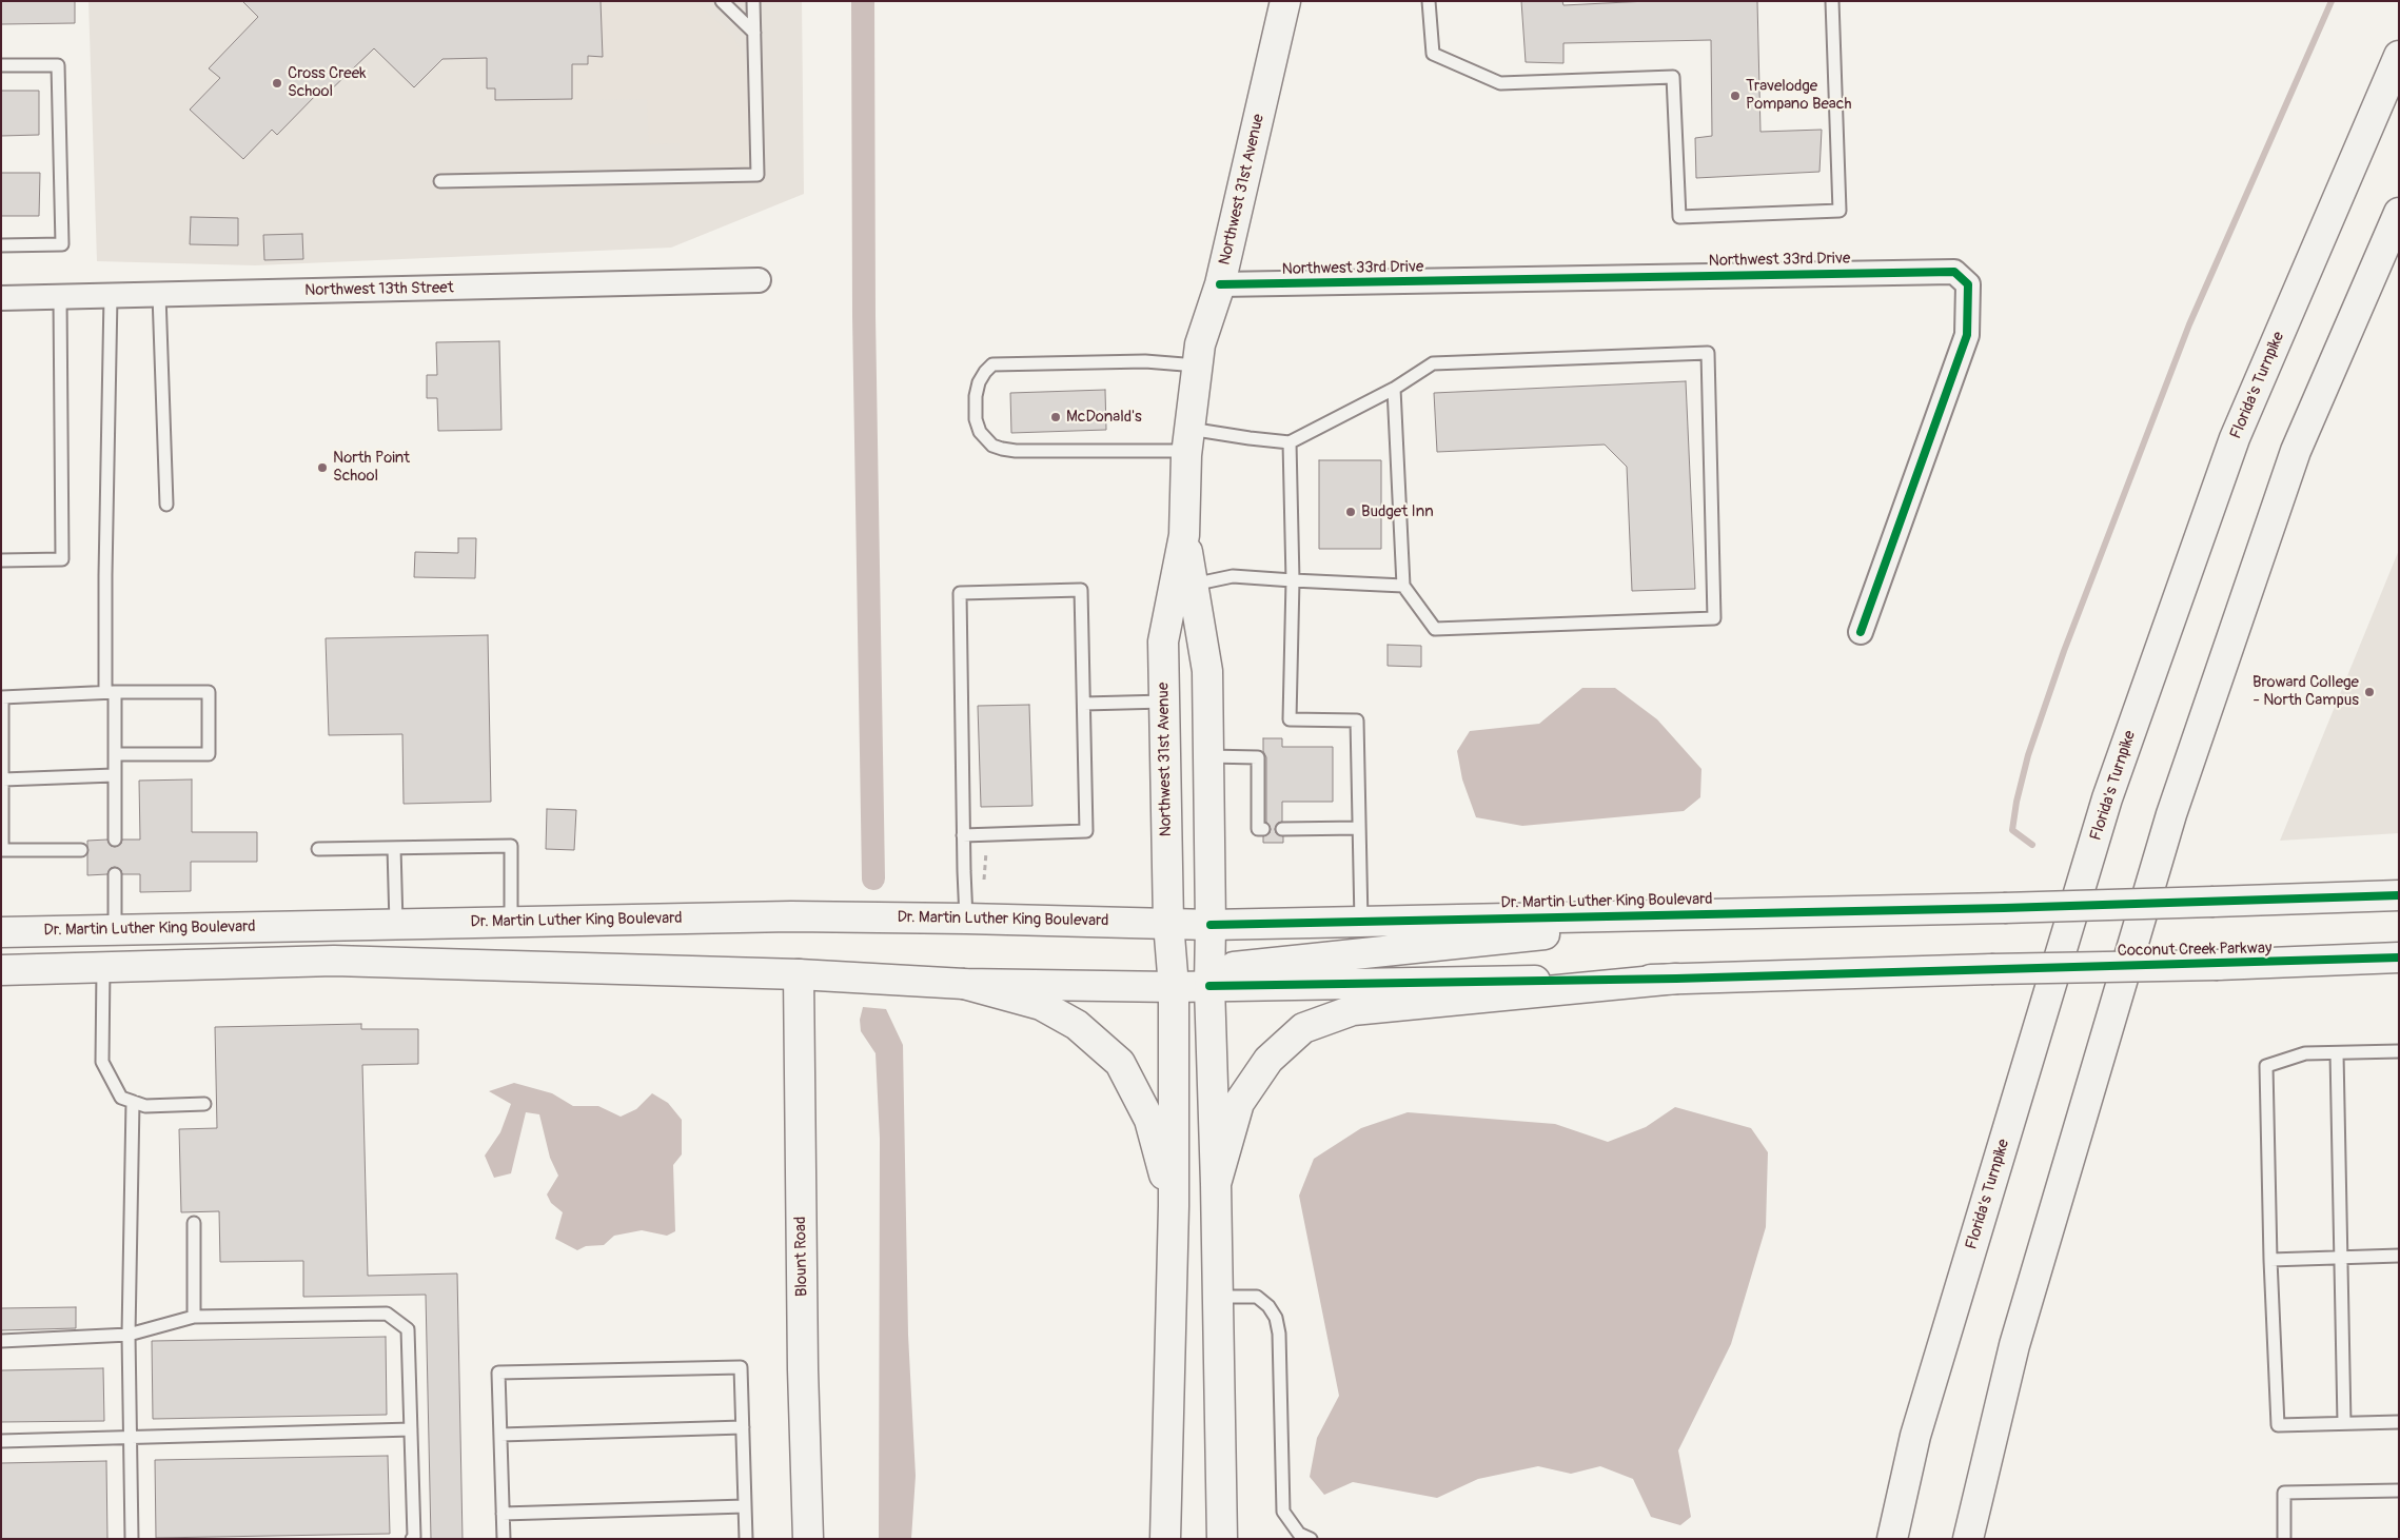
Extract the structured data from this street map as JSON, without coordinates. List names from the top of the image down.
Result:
{
  "streets": {
    "main road": [
      "Northwest 31st Avenue",
      "Florida's Turnpike",
      "Dr. Martin Luther King Boulevard",
      "Coconut Creek Parkway",
      "Blount Road"
    ],
    "street": ["Northwest 33rd Drive", "Northwest 13th Street"]
  },
  "crossings": [
    ["Northwest 31st Avenue", "Northwest 33rd Drive"],
    ["Northwest 31st Avenue", "Dr. Martin Luther King Boulevard"]
  ],
  "places": [
    "Cross Creek School",
    "Travelodge Pompano Beach",
    "McDonald's",
    "North Point School",
    "Budget Inn",
    "Broward College - North Campus"
  ]
}
